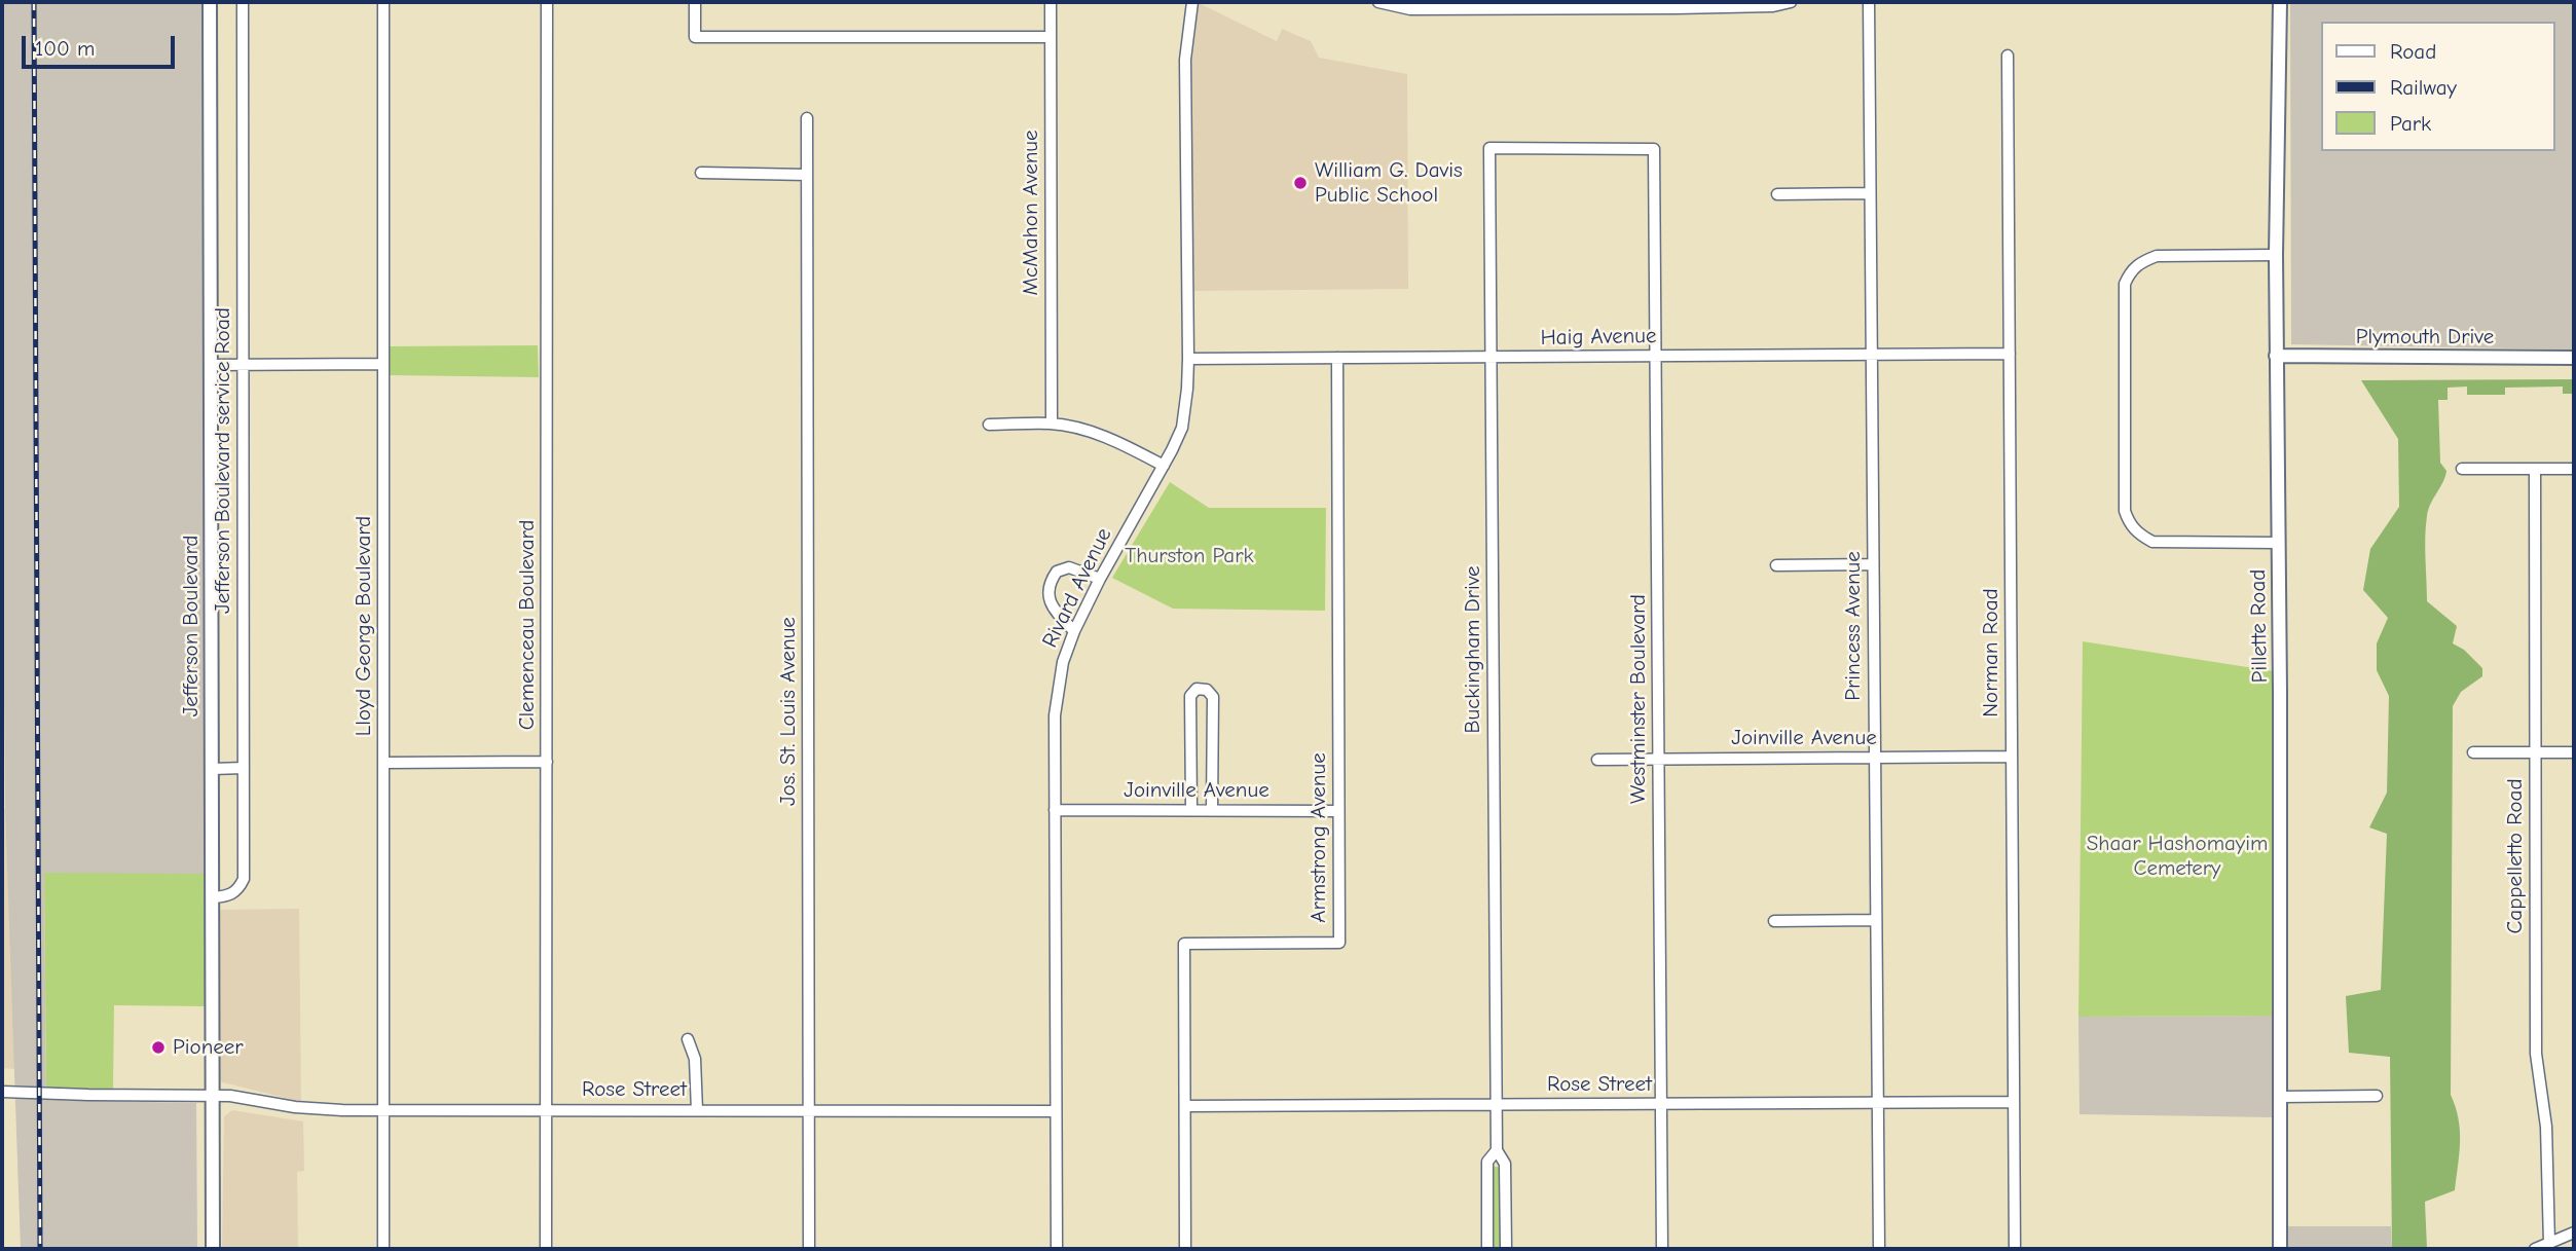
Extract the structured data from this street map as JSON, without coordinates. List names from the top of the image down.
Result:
{
  "streets": {
    "street": [
      "McMahon Avenue",
      "Haig Avenue",
      "Plymouth Drive",
      "Jefferson Boulevard service Road",
      "Rivard Avenue",
      "Clemenceau Boulevard",
      "Jefferson Boulevard",
      "Lloyd George Boulevard",
      "Princess Avenue",
      "Pillette Road",
      "Buckingham Drive",
      "Norman Road",
      "Westminster Boulevard",
      "Jos. St. Louis Avenue",
      "Joinville Avenue",
      "Armstrong Avenue",
      "Cappelletto Road",
      "Rose Street"
    ]
  },
  "crossings": [
    ["Haig Avenue", "Rivard Avenue"],
    ["Haig Avenue", "Princess Avenue"],
    ["Haig Avenue", "Buckingham Drive"],
    ["Haig Avenue", "Norman Road"],
    ["Haig Avenue", "Westminster Boulevard"],
    ["Haig Avenue", "Armstrong Avenue"],
    ["Plymouth Drive", "Pillette Road"],
    ["Jefferson Boulevard service Road", "Jefferson Boulevard"],
    ["Rivard Avenue", "Joinville Avenue"],
    ["Rivard Avenue", "Rose Street"],
    ["Clemenceau Boulevard", "Rose Street"],
    ["Jefferson Boulevard", "Rose Street"],
    ["Lloyd George Boulevard", "Rose Street"],
    ["Princess Avenue", "Joinville Avenue"],
    ["Princess Avenue", "Rose Street"],
    ["Buckingham Drive", "Westminster Boulevard"],
    ["Buckingham Drive", "Rose Street"],
    ["Norman Road", "Joinville Avenue"],
    ["Norman Road", "Rose Street"],
    ["Westminster Boulevard", "Joinville Avenue"],
    ["Westminster Boulevard", "Rose Street"],
    ["Jos. St. Louis Avenue", "Rose Street"],
    ["Joinville Avenue", "Armstrong Avenue"],
    ["Armstrong Avenue", "Rose Street"]
  ],
  "parks": ["Thurston Park", "Shaar Hashomayim Cemetery"],
  "places": ["William G. Davis Public School", "Pioneer"],
  "legend": ["Road", "Railway", "Park"],
  "scale_bar": "100 m"
}
